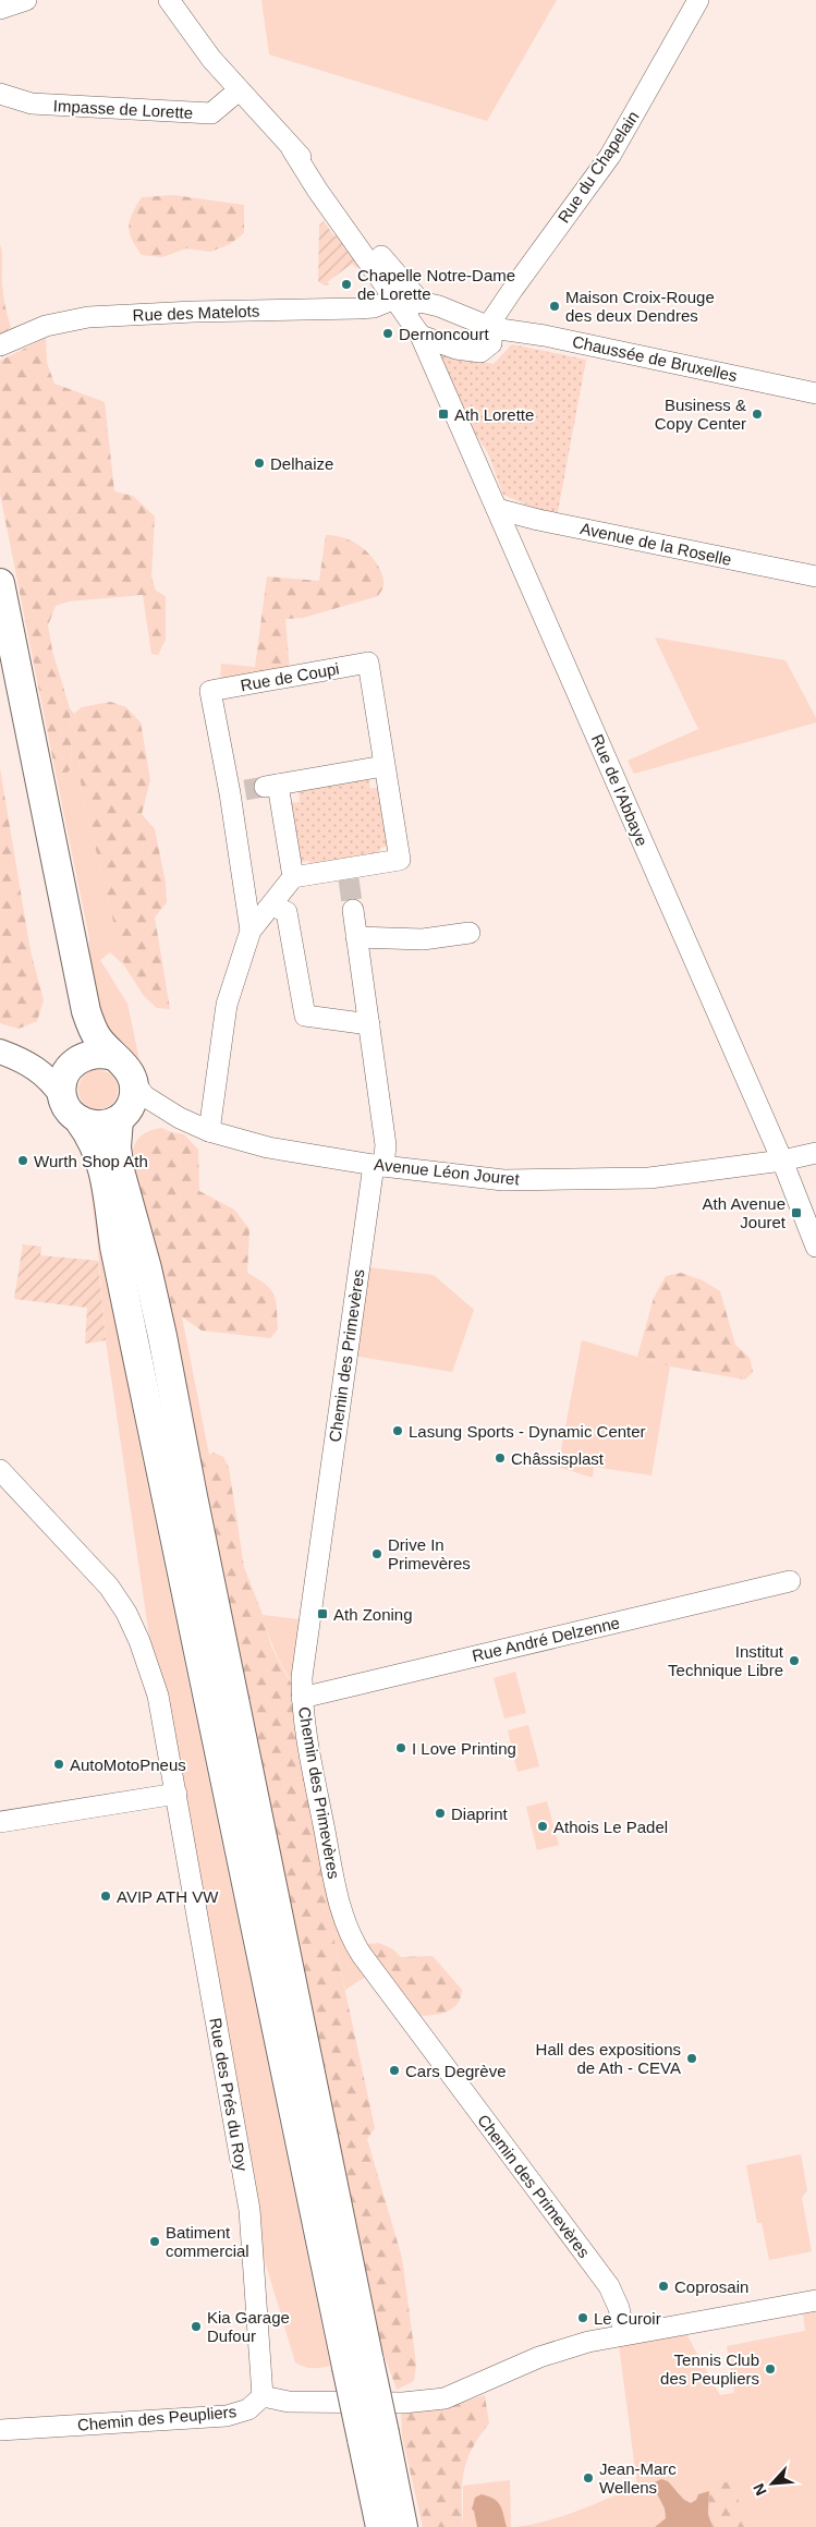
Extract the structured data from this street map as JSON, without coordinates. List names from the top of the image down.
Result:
{
  "streets": {
    "street": [
      "Impasse de Lorette",
      "Rue du Chapelain",
      "Rue des Matelots",
      "Chaussée de Bruxelles",
      "Avenue de la Roselle",
      "Rue de Coupi",
      "Rue de l'Abbaye",
      "Avenue Léon Jouret",
      "Chemin des Primevères",
      "Rue André Delzenne",
      "Rue des Prés du Roy",
      "Chemin des Peupliers"
    ]
  },
  "crossings": [
    ["Rue du Chapelain", "Chaussée de Bruxelles"],
    ["Avenue de la Roselle", "Rue de l'Abbaye"],
    ["Rue de Coupi", "Avenue Léon Jouret"],
    ["Rue de l'Abbaye", "Avenue Léon Jouret"],
    ["Avenue Léon Jouret", "Chemin des Primevères"],
    ["Chemin des Primevères", "Rue André Delzenne"],
    ["Rue des Prés du Roy", "Chemin des Peupliers"]
  ],
  "places": {
    "other": [
      "Chapelle Notre-Dame de Lorette",
      "Maison Croix-Rouge des deux Dendres",
      "Dernoncourt",
      "Business & Copy Center",
      "Delhaize",
      "Wurth Shop Ath",
      "Lasung Sports - Dynamic Center",
      "Châssisplast",
      "Drive In Primevères",
      "Institut Technique Libre",
      "I Love Printing",
      "AutoMotoPneus",
      "Diaprint",
      "Athois Le Padel",
      "AVIP ATH VW",
      "Hall des expositions de Ath - CEVA",
      "Cars Degrève",
      "Batiment commercial",
      "Coprosain",
      "Le Curoir",
      "Kia Garage Dufour",
      "Tennis Club des Peupliers",
      "Jean-Marc Wellens"
    ],
    "transit": ["Ath Lorette", "Ath Avenue Jouret", "Ath Zoning"]
  },
  "north": "bottom left"
}
